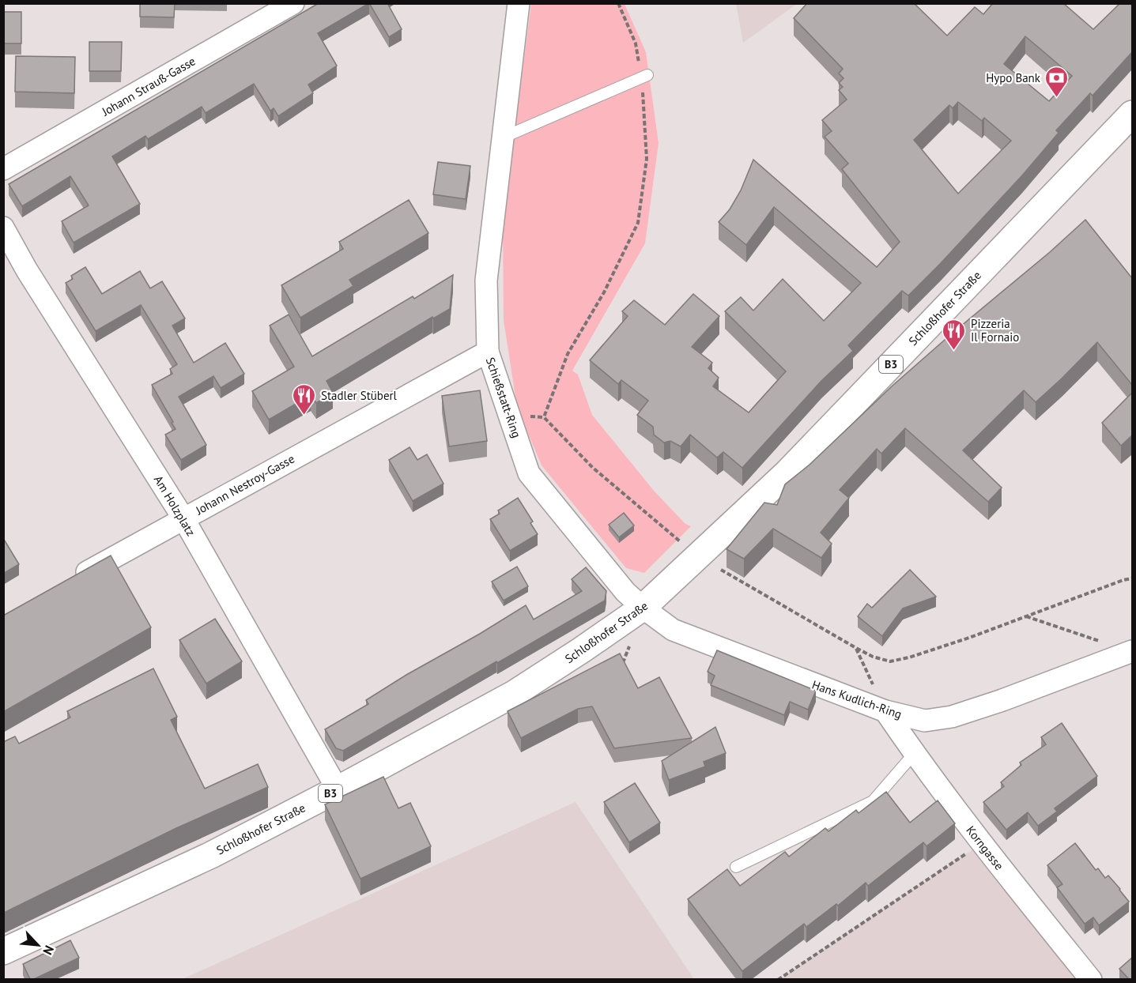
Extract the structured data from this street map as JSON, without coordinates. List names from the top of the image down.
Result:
{
  "streets": {
    "main road": ["Schloßhofer Straße", "B3"],
    "street": [
      "Johann Strauß-Gasse",
      "Schießstatt-Ring",
      "Johann Nestroy-Gasse",
      "Am Holzplatz",
      "Hans Kudlich-Ring",
      "Korngasse"
    ]
  },
  "crossings": [
    ["Schloßhofer Straße", "Schießstatt-Ring"],
    ["Schloßhofer Straße", "Am Holzplatz"],
    ["Schloßhofer Straße", "Hans Kudlich-Ring"],
    ["Schießstatt-Ring", "Johann Nestroy-Gasse"],
    ["Schießstatt-Ring", "Hans Kudlich-Ring"],
    ["Johann Nestroy-Gasse", "Am Holzplatz"],
    ["Hans Kudlich-Ring", "Korngasse"]
  ],
  "places": {
    "bank": ["Hypo Bank"],
    "restaurant": ["Pizzeria Il Fornaio", "Stadler Stüberl"]
  },
  "north": "bottom right"
}
